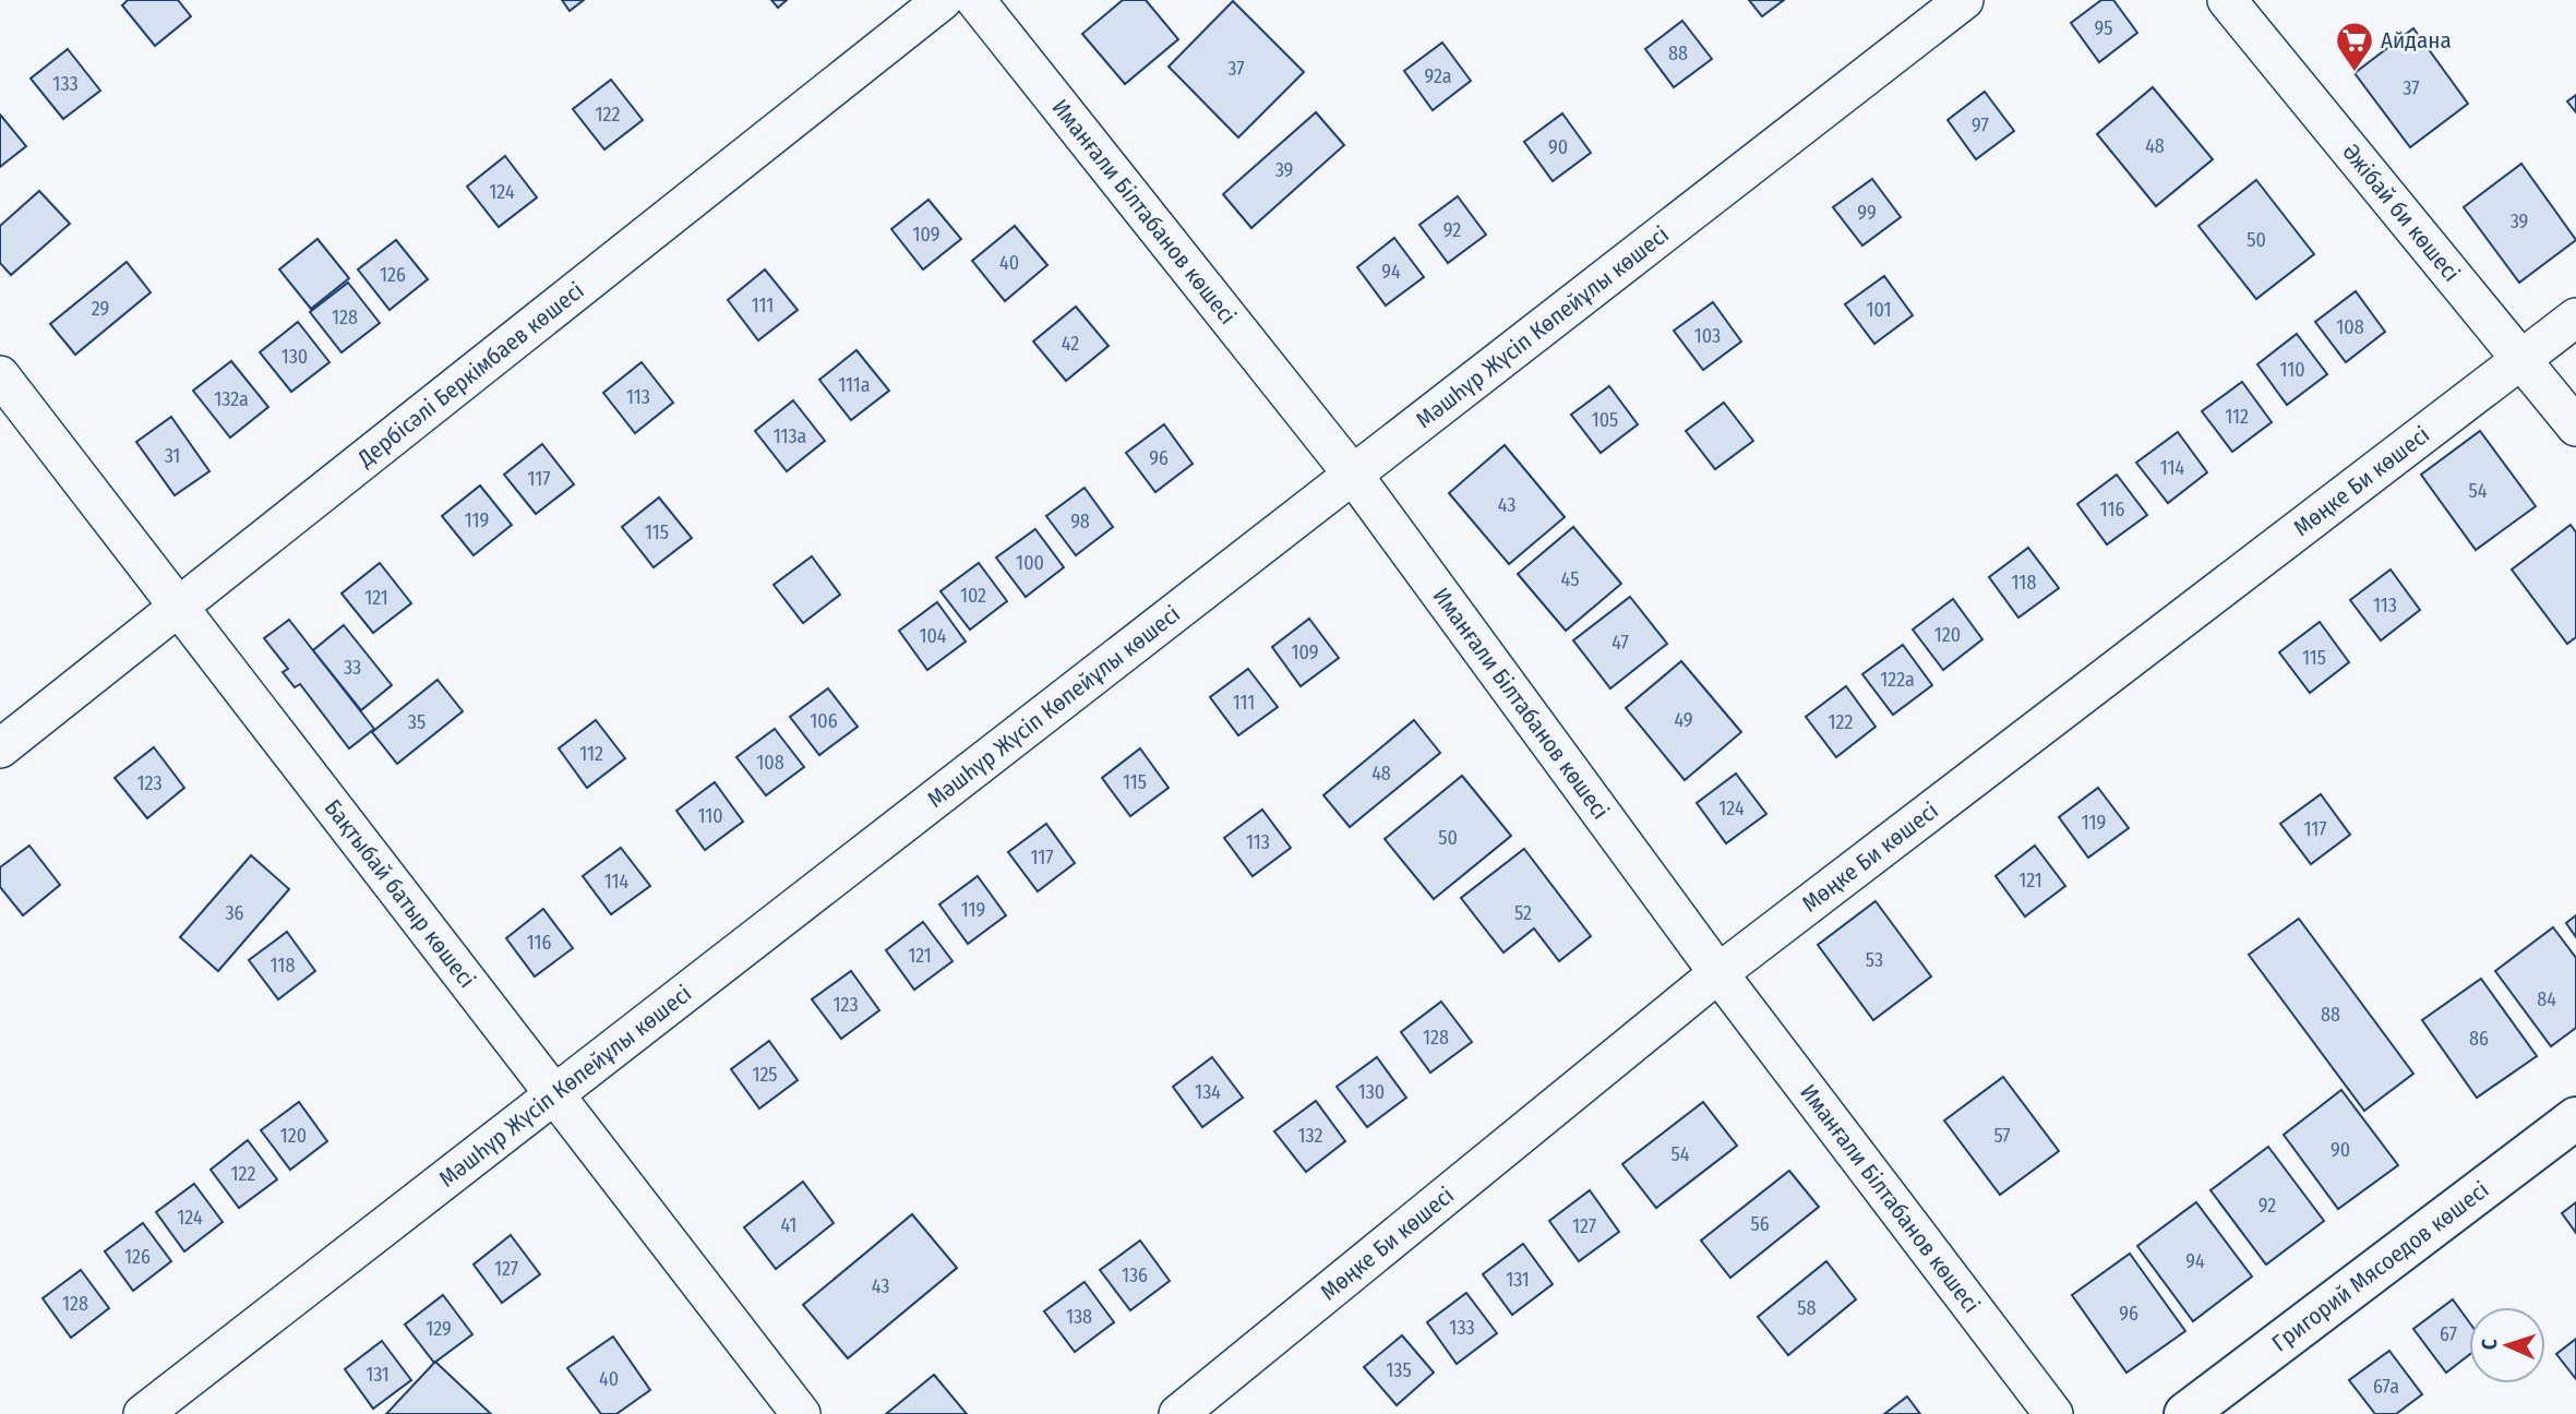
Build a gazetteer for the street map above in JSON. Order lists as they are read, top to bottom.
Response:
{
  "streets": {
    "main road": ["Григорий Мясоедов көшесі"],
    "street": [
      "Иманғали Білтабанов көшесі",
      "Әжібай би көшесі",
      "Мәшһүр Жүсіп Көпейұлы көшесі",
      "Дербісәлі Беркімбаев көшесі",
      "Мөңке Би көшесі",
      "Бақтыбай батыр көшесі"
    ]
  },
  "crossings": [
    ["Иманғали Білтабанов көшесі", "Мәшһүр Жүсіп Көпейұлы көшесі"],
    ["Иманғали Білтабанов көшесі", "Мөңке Би көшесі"],
    ["Әжібай би көшесі", "Мөңке Би көшесі"],
    ["Мәшһүр Жүсіп Көпейұлы көшесі", "Бақтыбай батыр көшесі"],
    ["Дербісәлі Беркімбаев көшесі", "Бақтыбай батыр көшесі"]
  ],
  "places": {
    "supermarket": ["Айдана"]
  },
  "house_numbers": [
    "95",
    "88",
    "37",
    "92а",
    "133",
    "37",
    "122",
    "97",
    "48",
    "90",
    "39",
    "124",
    "99",
    "39",
    "92",
    "109",
    "50",
    "40",
    "94",
    "126",
    "111",
    "29",
    "101",
    "128",
    "108",
    "103",
    "42",
    "130",
    "110",
    "111а",
    "113",
    "132а",
    "112",
    "105",
    "113а",
    "31",
    "96",
    "114",
    "117",
    "54",
    "43",
    "116",
    "119",
    "98",
    "115",
    "100",
    "45",
    "118",
    "102",
    "121",
    "113",
    "120",
    "104",
    "47",
    "109",
    "115",
    "33",
    "122а",
    "111",
    "49",
    "106",
    "35",
    "122",
    "112",
    "108",
    "48",
    "115",
    "123",
    "124",
    "110",
    "119",
    "117",
    "50",
    "113",
    "117",
    "121",
    "114",
    "119",
    "36",
    "52",
    "116",
    "121",
    "53",
    "118",
    "84",
    "123",
    "88",
    "128",
    "86",
    "125",
    "134",
    "130",
    "120",
    "132",
    "57",
    "90",
    "54",
    "122",
    "92",
    "124",
    "56",
    "41",
    "127",
    "126",
    "94",
    "127",
    "136",
    "131",
    "43",
    "128",
    "58",
    "96",
    "138",
    "133",
    "129",
    "67",
    "135",
    "131",
    "40",
    "67а"
  ],
  "north": "left"
}
